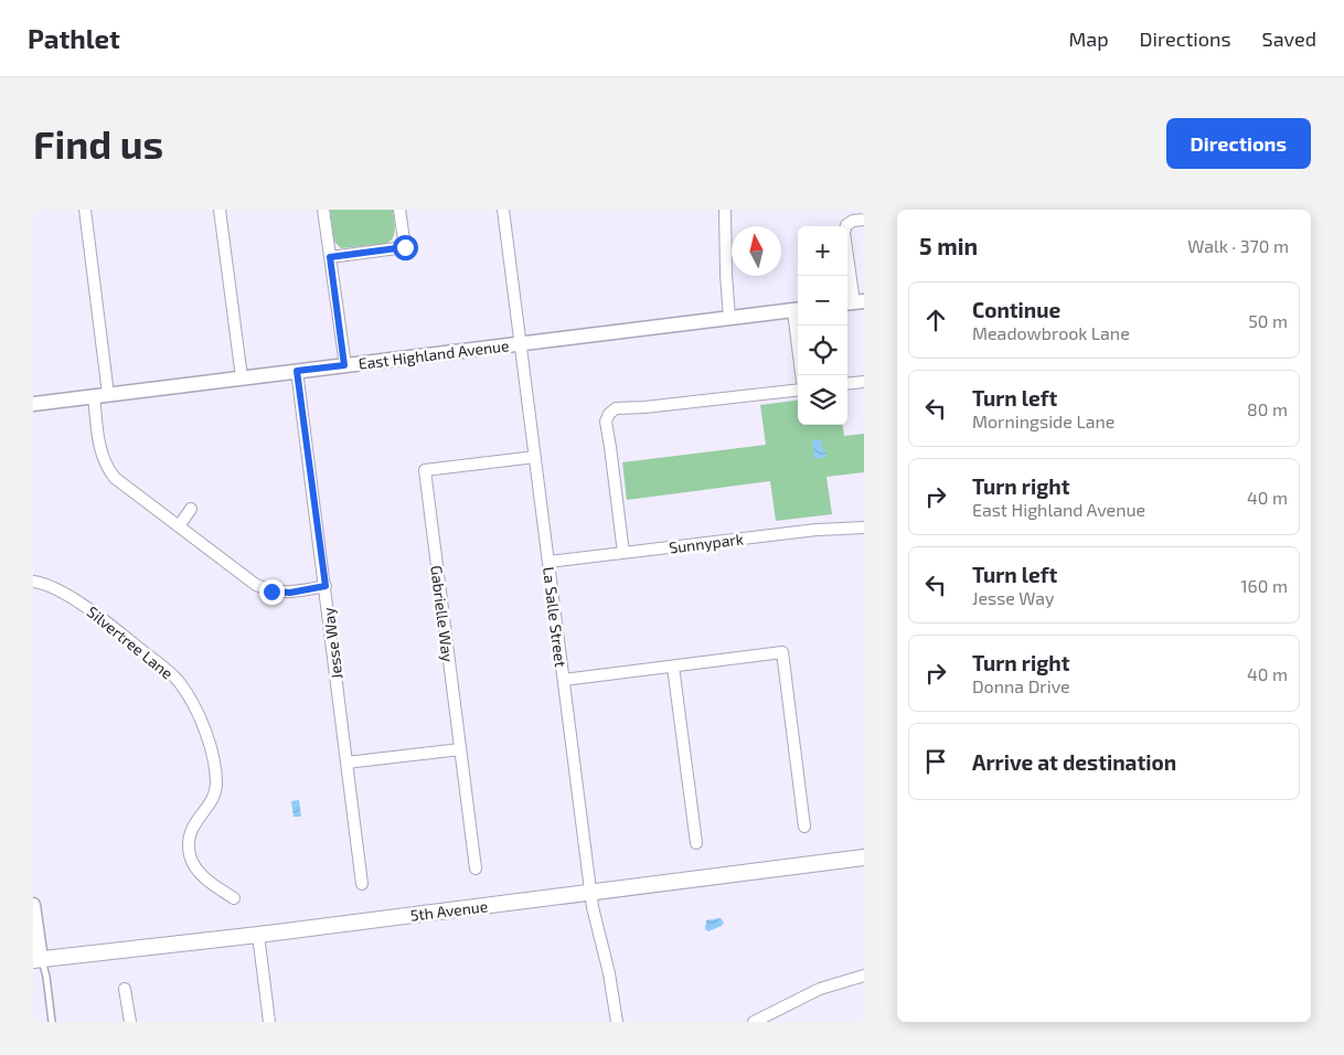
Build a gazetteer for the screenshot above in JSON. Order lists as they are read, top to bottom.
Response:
{
  "streets": {
    "main road": ["5th Avenue"],
    "street": [
      "East Highland Avenue",
      "Sunnypark",
      "Gabrielle Way",
      "La Salle Street",
      "Silvertree Lane",
      "Jesse Way"
    ]
  },
  "crossings": [
    ["East Highland Avenue", "La Salle Street"],
    ["East Highland Avenue", "Jesse Way"],
    ["Sunnypark", "La Salle Street"],
    ["Gabrielle Way", "La Salle Street"],
    ["La Salle Street", "5th Avenue"]
  ],
  "north": "top",
  "page": {
    "header": "Pathlet",
    "nav": ["Map", "Directions", "Saved"],
    "buttons": "Directions",
    "title": "Find us",
    "heading": ["5 min", "Walk · 370 m"],
    "map_buttons": ["+", "−"],
    "list": [
      ["Continue", "Meadowbrook Lane", "50 m"],
      ["Turn left", "Morningside Lane", "80 m"],
      ["Turn right", "East Highland Avenue", "40 m"],
      ["Turn left", "Jesse Way", "160 m"],
      ["Turn right", "Donna Drive", "40 m"],
      "Arrive at destination"
    ]
  }
}
